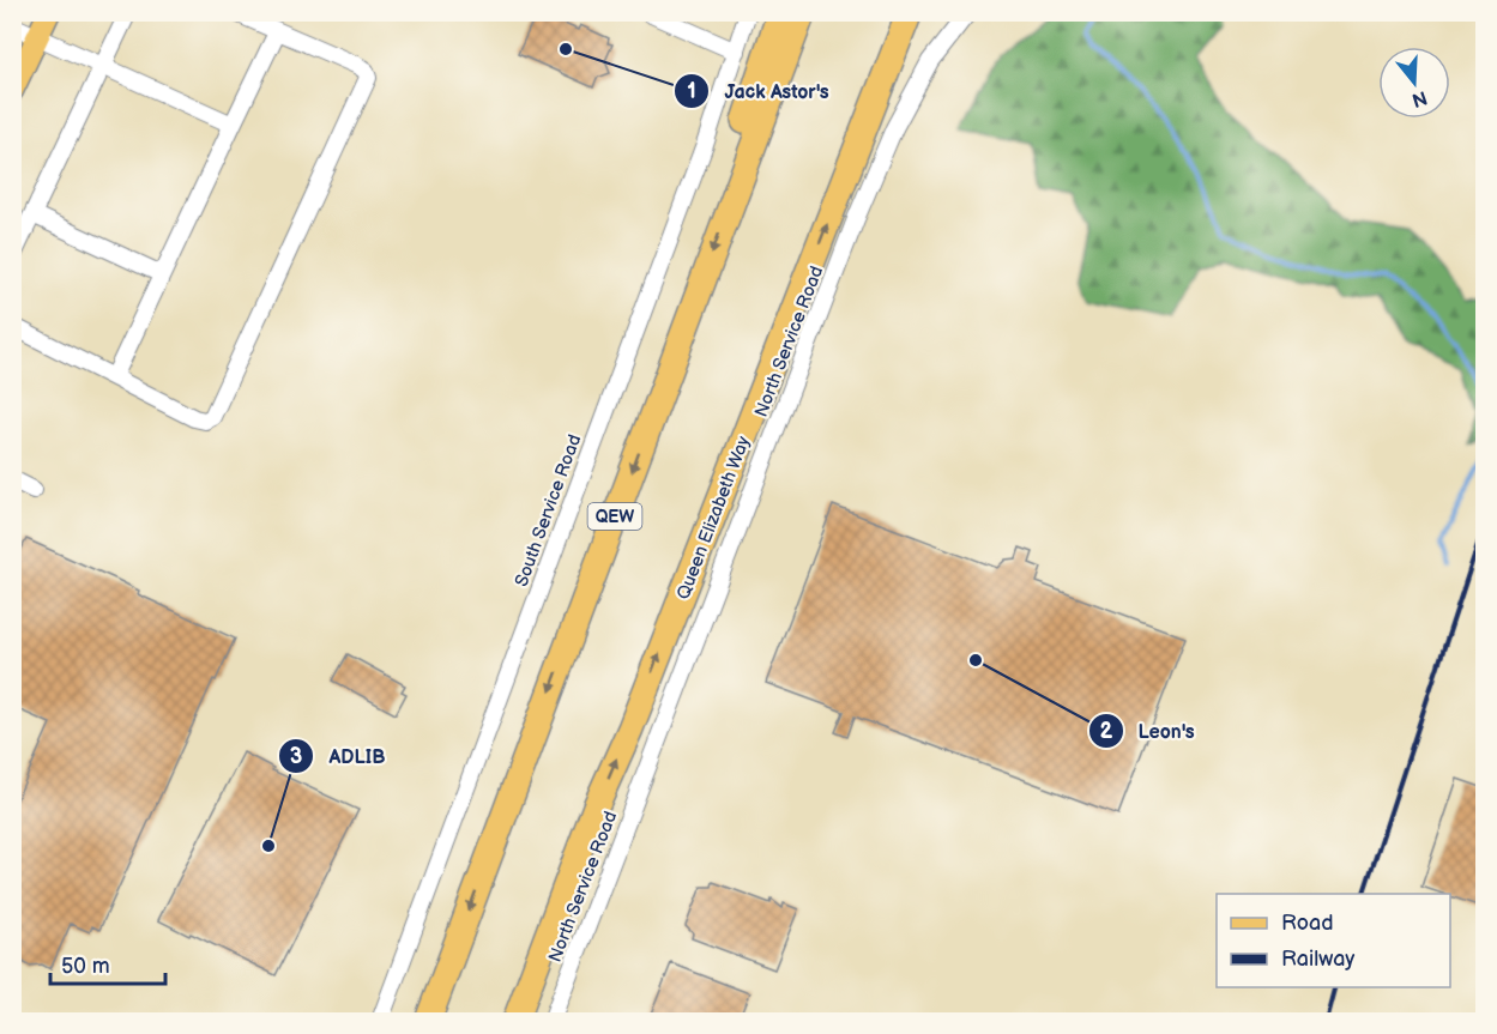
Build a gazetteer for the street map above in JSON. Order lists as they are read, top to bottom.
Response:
{
  "streets": {
    "highway": ["QEW", "Queen Elizabeth Way"],
    "street": ["North Service Road", "South Service Road"]
  },
  "places": ["Jack Astor's", "Leon's", "ADLIB"],
  "legend": ["Road", "Railway"],
  "scale_bar": "50 m",
  "north": "bottom"
}
